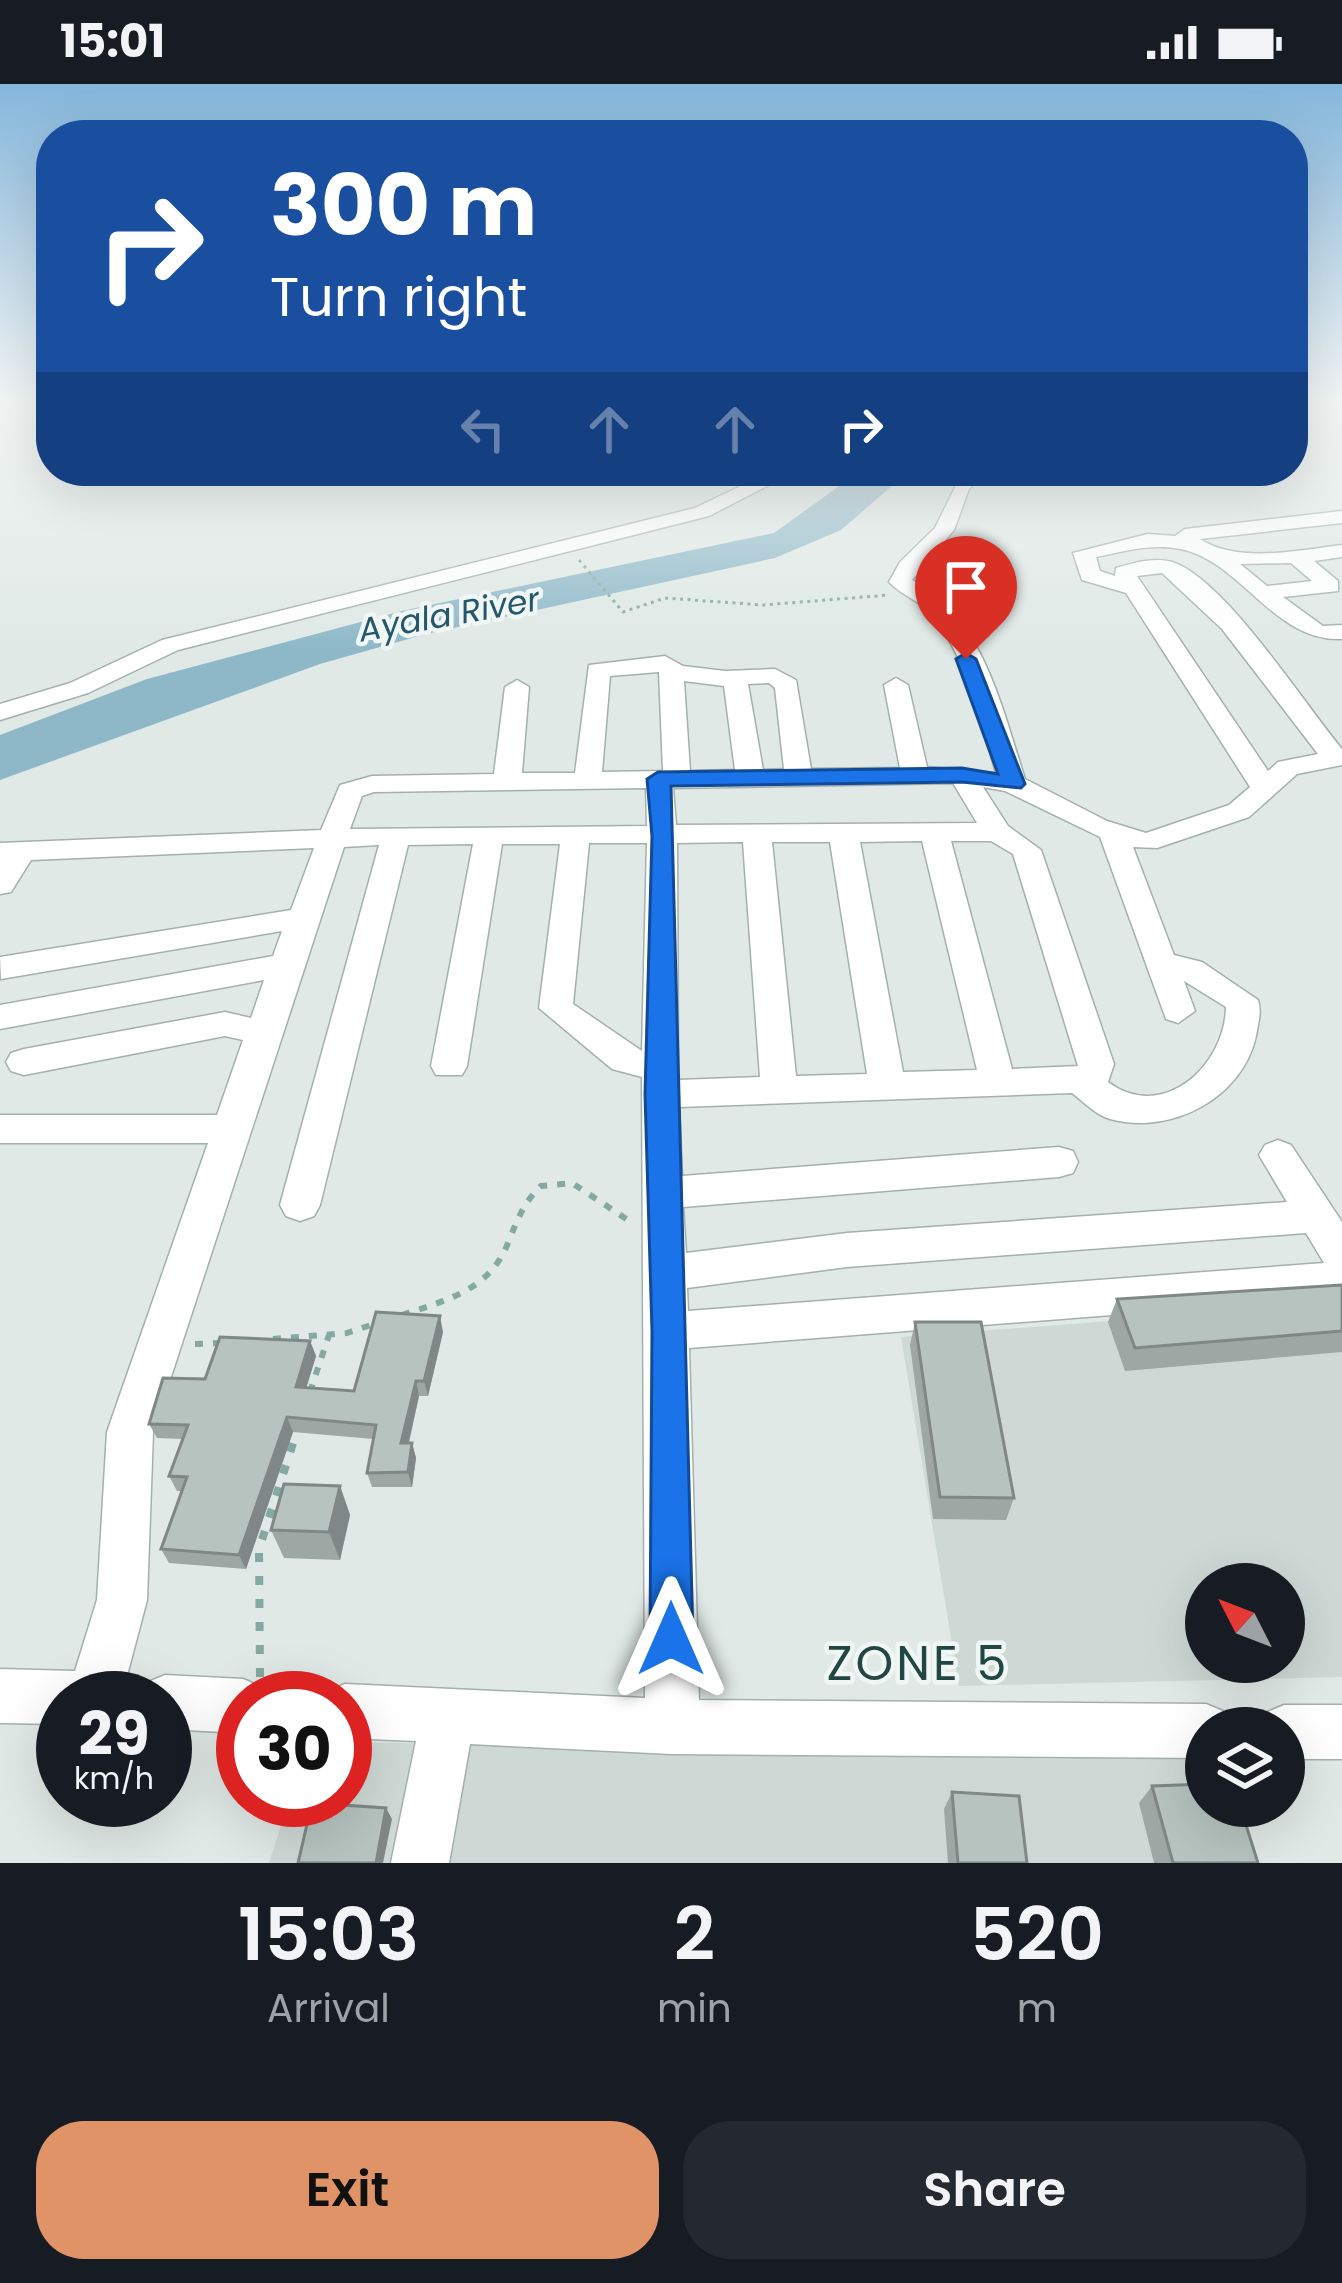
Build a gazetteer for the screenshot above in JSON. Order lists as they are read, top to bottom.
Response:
{
  "districts": ["ZONE 5"],
  "water": ["Ayala River"],
  "north": "top left",
  "page": {
    "status": "15:01",
    "turn": ["300 m", "Turn right"],
    "speed": "29 km/h",
    "limit": "30",
    "eta": [
      "15:03",
      "Arrival",
      "2",
      "min",
      "520",
      "m"
    ],
    "buttons": ["Exit", "Share"]
  }
}
